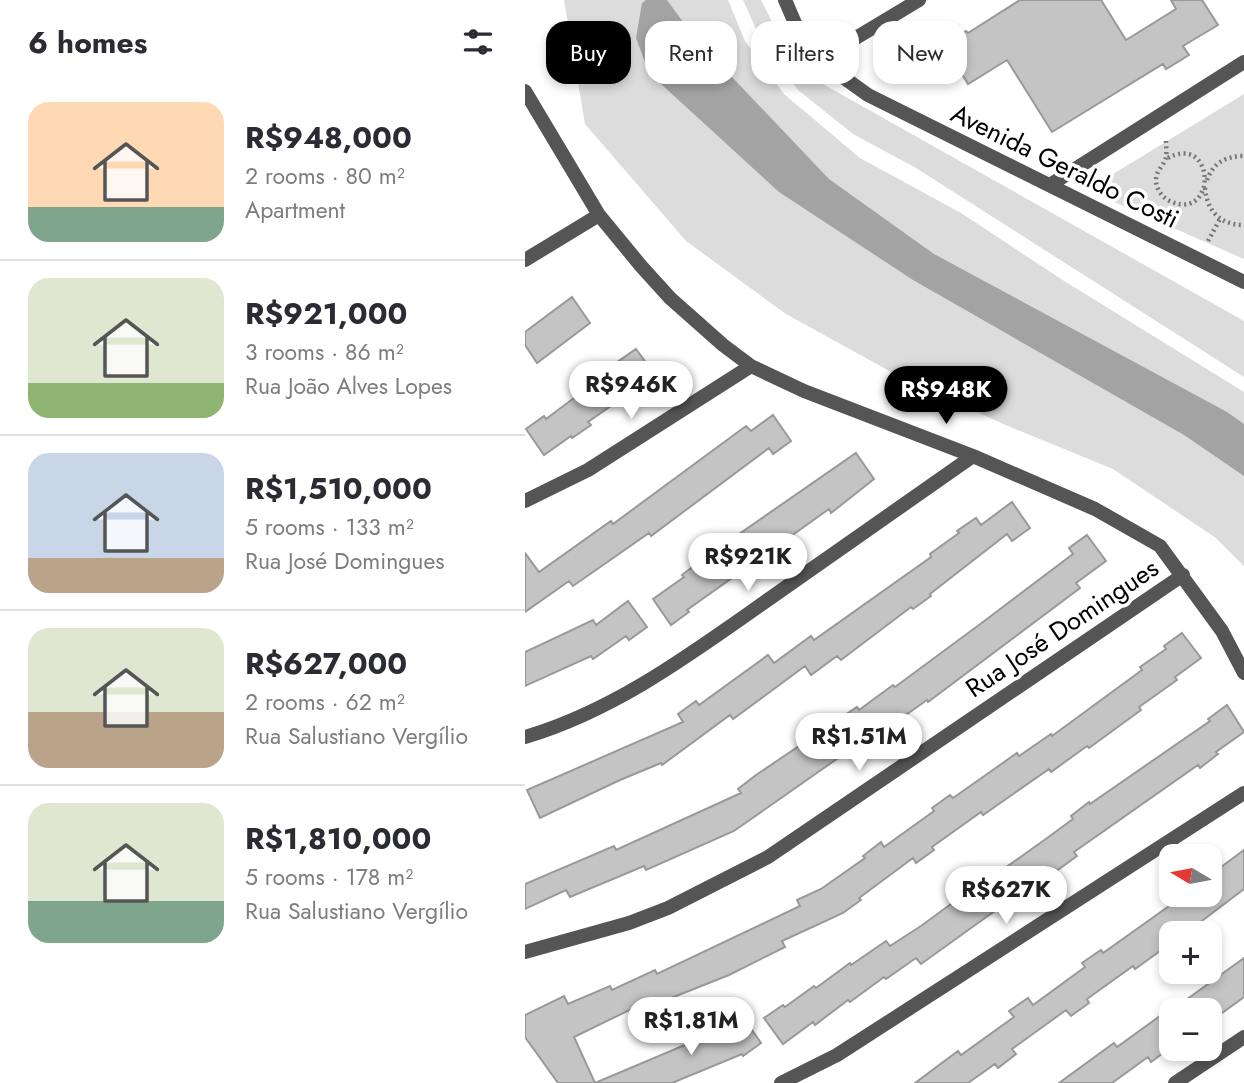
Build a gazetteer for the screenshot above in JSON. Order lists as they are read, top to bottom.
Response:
{
  "streets": {
    "street": ["Avenida Geraldo Costi", "Rua José Domingues"]
  },
  "north": "left",
  "page": {
    "heading": "6 homes",
    "chip": [
      "Buy",
      "Rent",
      "Filters",
      "New"
    ],
    "list": [
      {
        "name": "R$948,000",
        "note": "2 rooms · 80 m² · Apartment"
      },
      {
        "name": "R$921,000",
        "note": "3 rooms · 86 m² · Rua João Alves Lopes"
      },
      {
        "name": "R$1,510,000",
        "note": "5 rooms · 133 m² · Rua José Domingues"
      },
      {
        "name": "R$627,000",
        "note": "2 rooms · 62 m² · Rua Salustiano Vergílio"
      },
      {
        "name": "R$1,810,000",
        "note": "5 rooms · 178 m² · Rua Salustiano Vergílio"
      }
    ],
    "price": [
      "R$946K",
      "R$948K",
      "R$921K",
      "R$1.51M",
      "R$627K",
      "R$1.81M"
    ],
    "map_buttons": ["+", "−"]
  }
}
